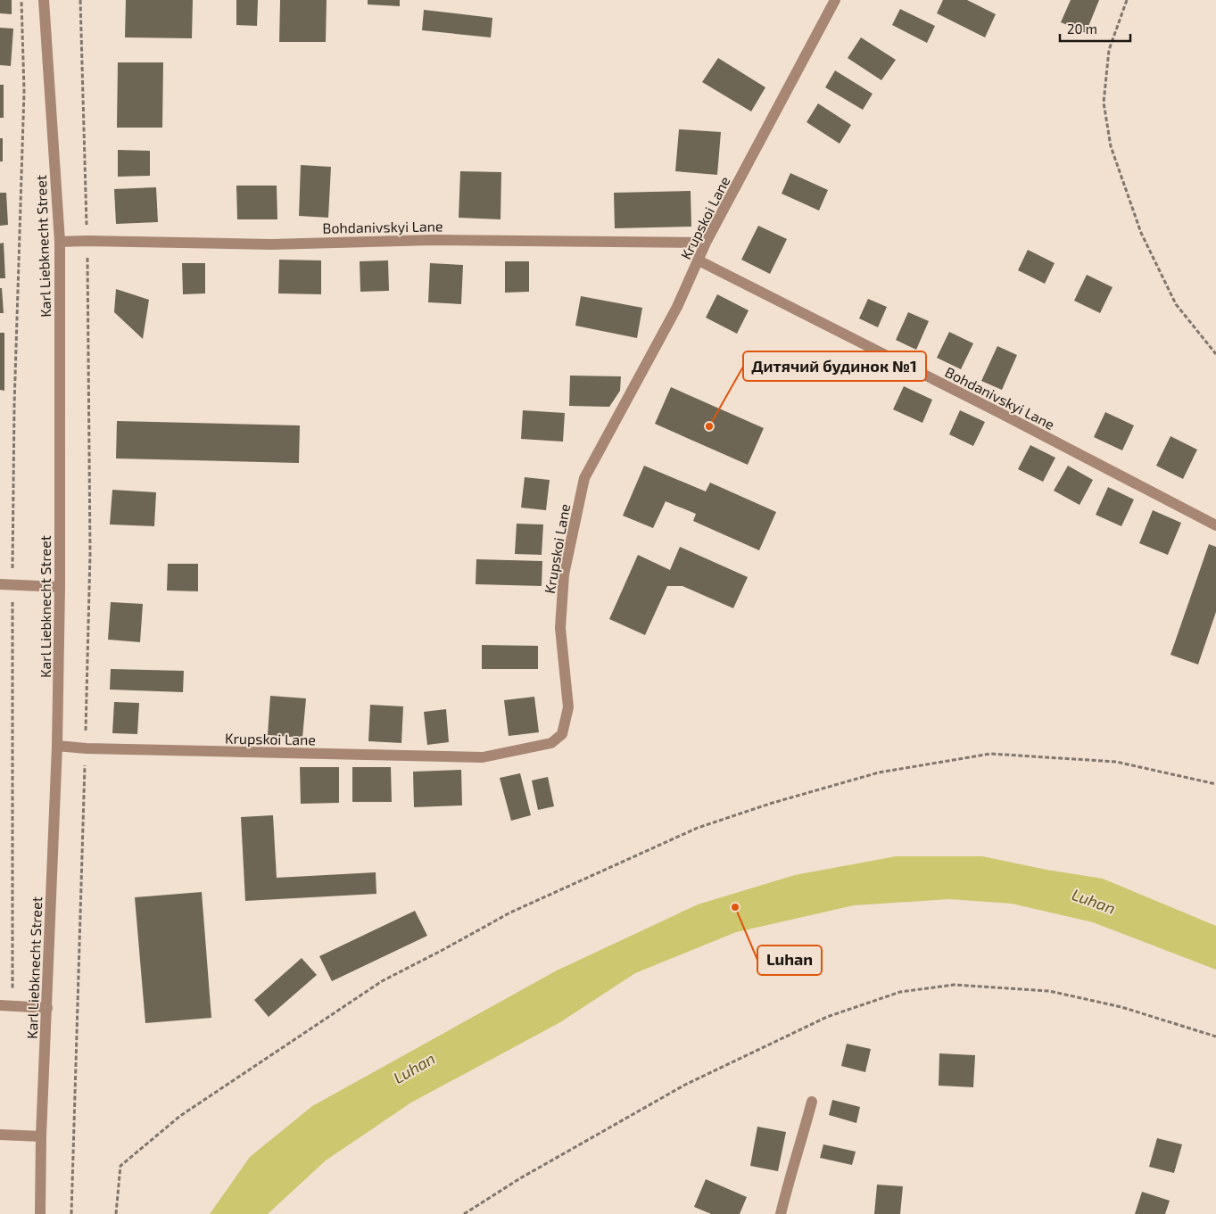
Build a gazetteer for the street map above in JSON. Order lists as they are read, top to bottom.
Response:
{
  "streets": {
    "street": ["Krupskoi Lane", "Bohdanivskyi Lane", "Karl Liebknecht Street"]
  },
  "crossings": [
    ["Krupskoi Lane", "Bohdanivskyi Lane"],
    ["Krupskoi Lane", "Karl Liebknecht Street"],
    ["Bohdanivskyi Lane", "Karl Liebknecht Street"]
  ],
  "water": ["Luhan"],
  "places": ["Дитячий будинок №1", "Luhan"],
  "scale_bar": "20 m"
}
